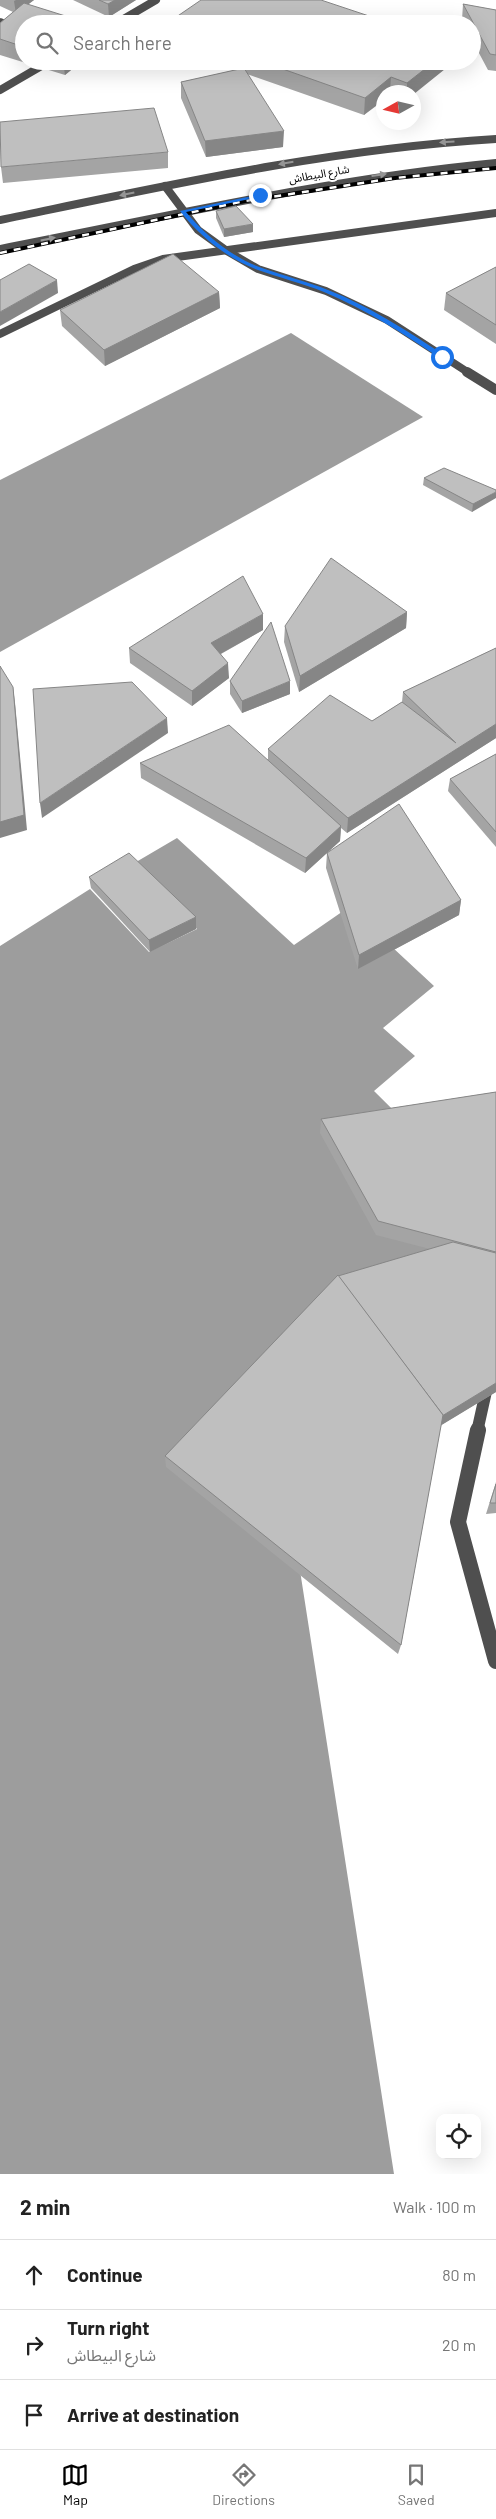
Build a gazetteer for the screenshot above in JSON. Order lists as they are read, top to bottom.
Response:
{
  "streets": {
    "street": ["شارع البيطاش"]
  },
  "north": "left",
  "page": {
    "search": "Search here",
    "heading": ["2 min", "Walk · 100 m"],
    "list": [
      ["Continue", "80 m"],
      ["Turn right", "شارع البيطاش", "20 m"],
      "Arrive at destination"
    ],
    "nav": ["Map", "Directions", "Saved"]
  }
}
